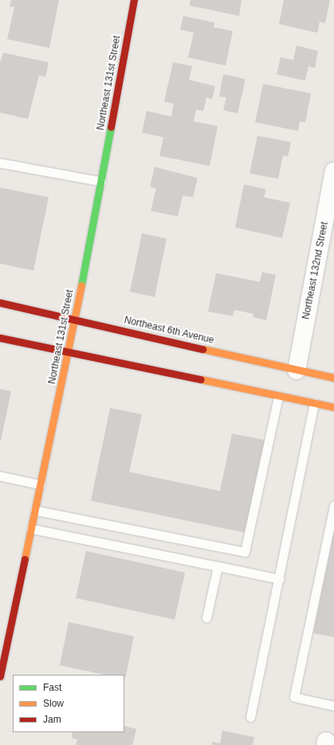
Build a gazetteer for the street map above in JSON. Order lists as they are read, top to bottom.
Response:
{
  "streets": {
    "street": ["Northeast 131st Street", "Northeast 132nd Street", "Northeast 6th Avenue"]
  },
  "crossings": [
    ["Northeast 131st Street", "Northeast 6th Avenue"],
    ["Northeast 132nd Street", "Northeast 6th Avenue"]
  ],
  "legend": ["Fast", "Slow", "Jam"]
}
